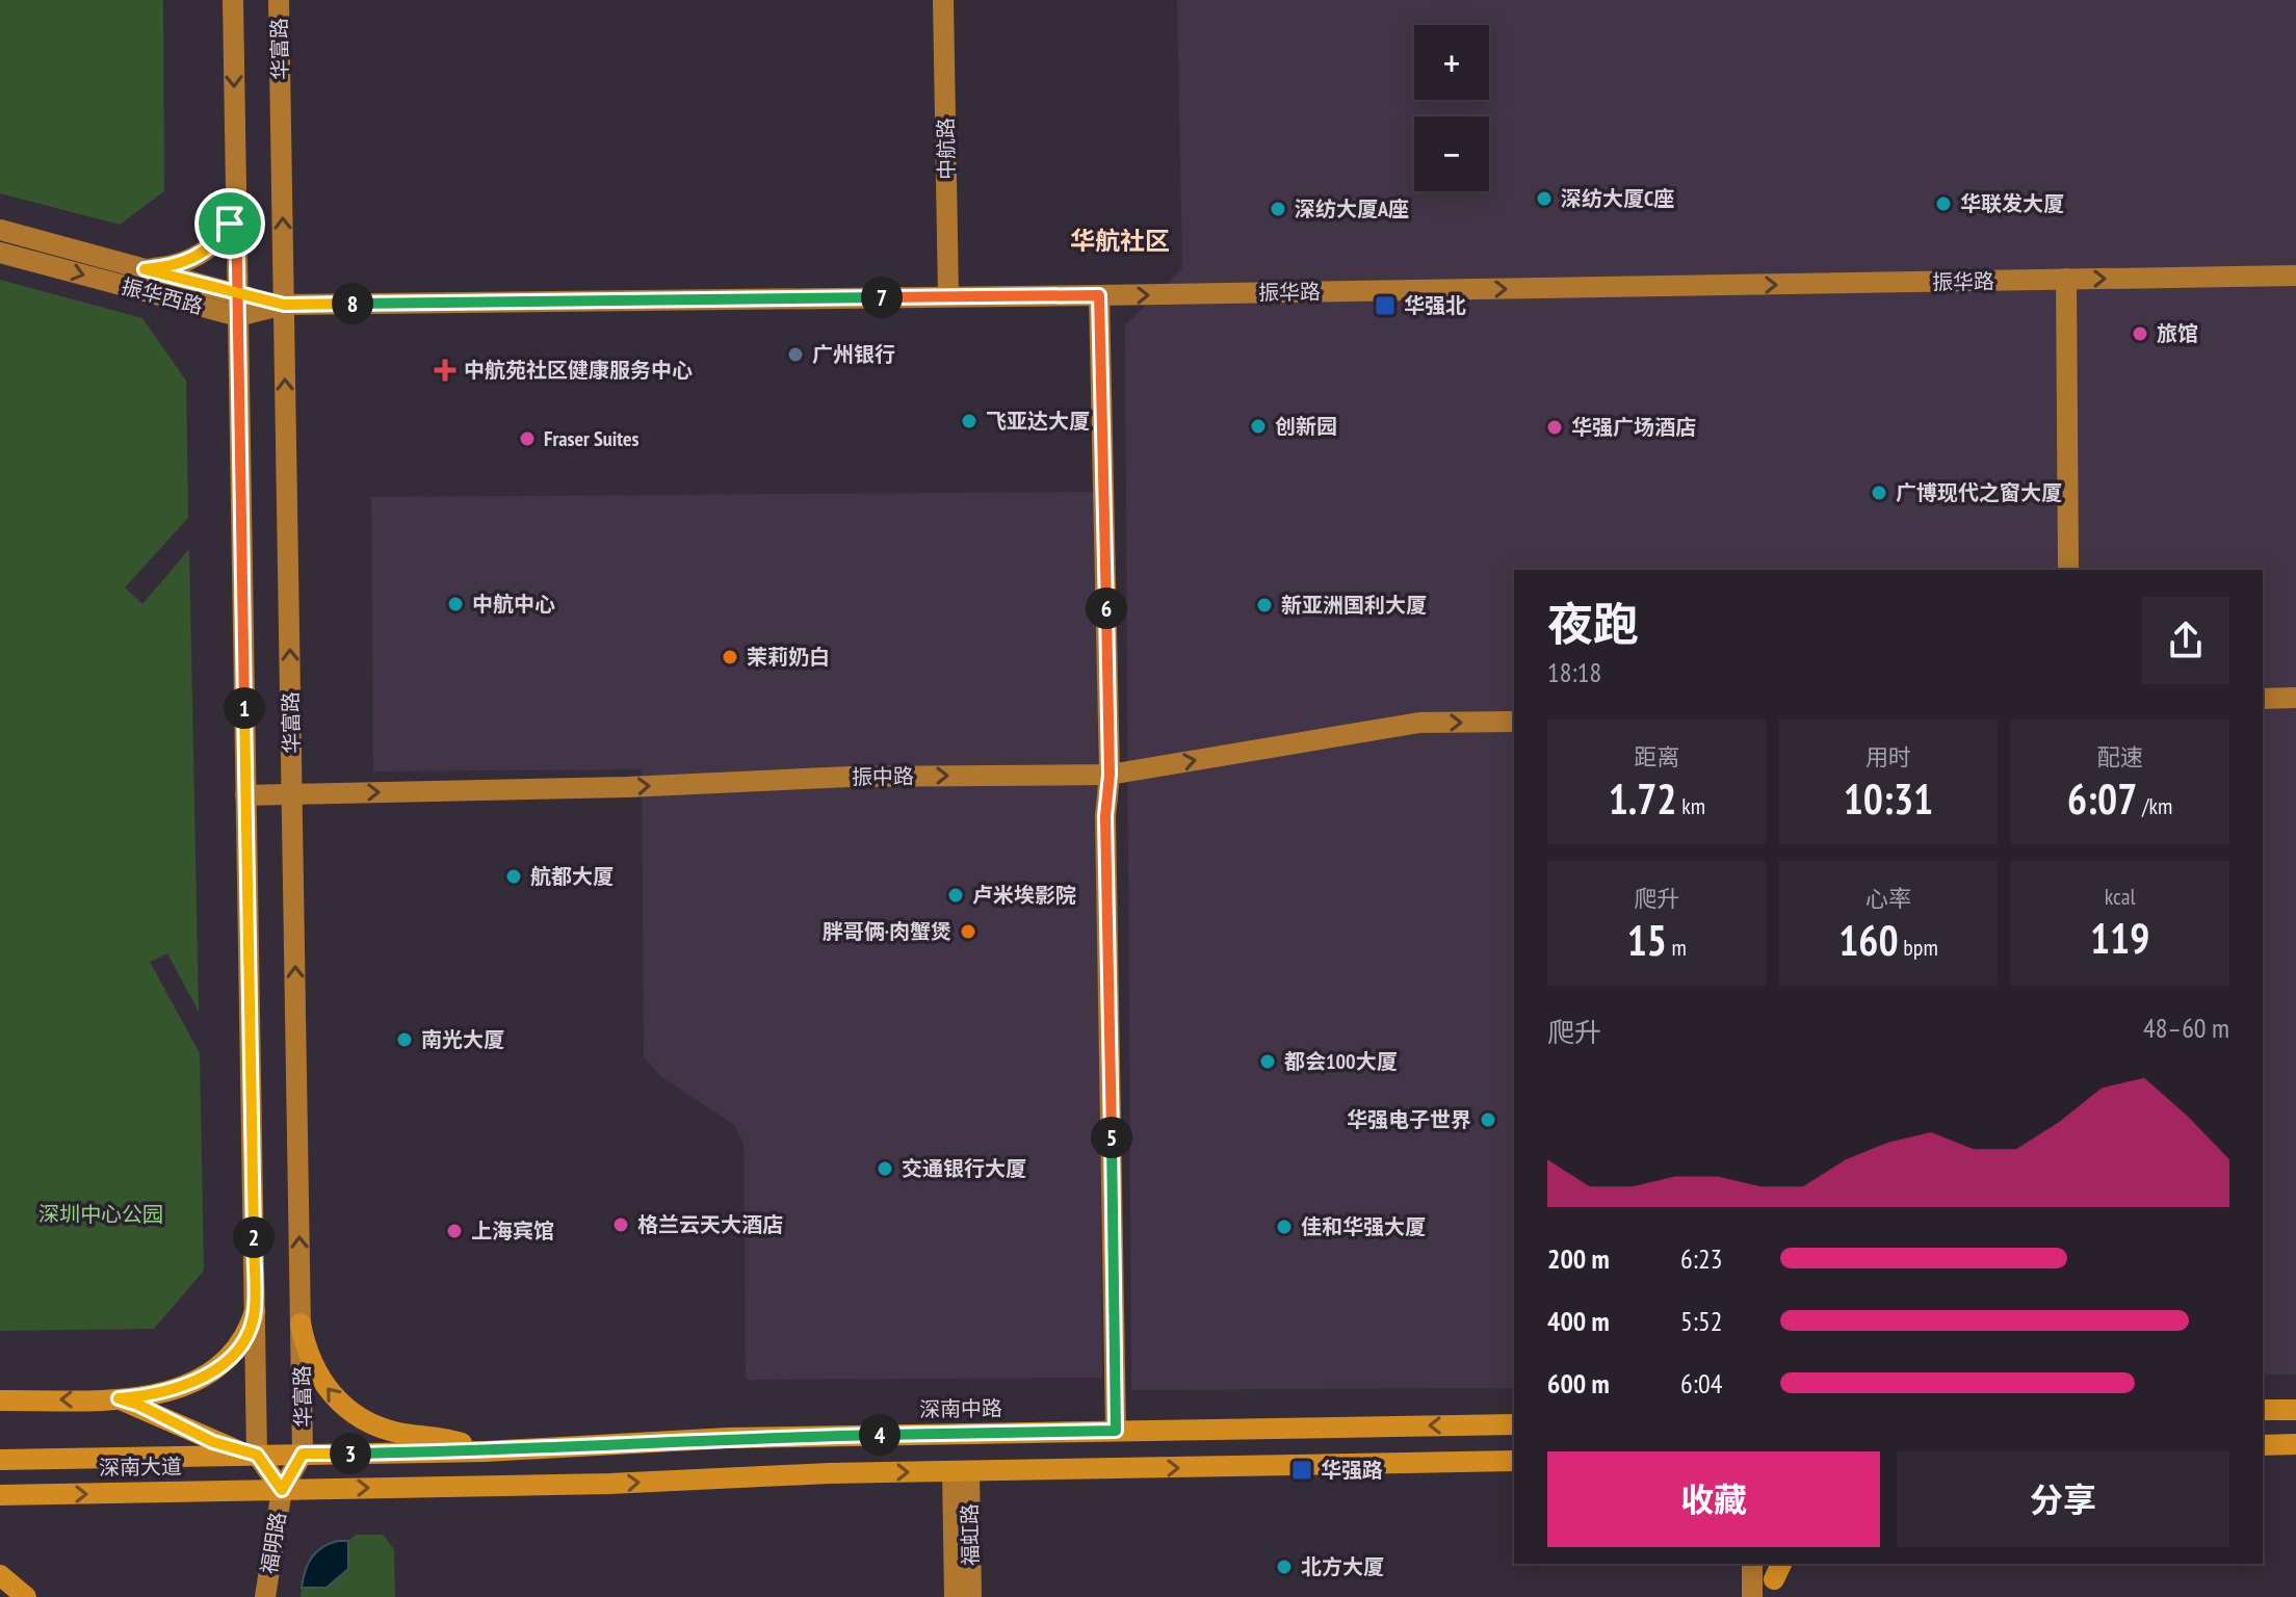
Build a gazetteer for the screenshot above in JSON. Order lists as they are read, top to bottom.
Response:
{
  "streets": {
    "main road": [
      "华富路",
      "中航路",
      "振华路",
      "振华西路",
      "振中路",
      "深南中路",
      "深南大道",
      "福虹路",
      "福明路"
    ]
  },
  "crossings": [
    ["华富路", "振华路"],
    ["华富路", "振华西路"],
    ["华富路", "振中路"],
    ["华富路", "深南中路"],
    ["华富路", "深南大道"],
    ["华富路", "福明路"],
    ["中航路", "振华路"],
    ["振华路", "振华西路"],
    ["深南中路", "深南大道"],
    ["深南大道", "福明路"]
  ],
  "one_way": ["振华路", "振中路"],
  "districts": ["华航社区"],
  "parks": ["深圳中心公园"],
  "places": {
    "other": [
      "深纺大厦C座",
      "华联发大厦",
      "深纺大厦A座",
      "旅馆",
      "广州银行",
      "飞亚达大厦",
      "创新园",
      "华强广场酒店",
      "Fraser Suites",
      "广博现代之窗大厦",
      "中航中心",
      "新亚洲国利大厦",
      "茉莉奶白",
      "航都大厦",
      "卢米埃影院",
      "胖哥俩·肉蟹煲",
      "南光大厦",
      "都会100大厦",
      "华强电子世界",
      "交通银行大厦",
      "格兰云天大酒店",
      "佳和华强大厦",
      "上海宾馆",
      "北方大厦"
    ],
    "transit": ["华强北", "华强路"],
    "health": ["中航苑社区健康服务中心"]
  },
  "page": {
    "map_buttons": ["+", "−"],
    "pins": [
      "7",
      "8",
      "6",
      "1",
      "5",
      "2",
      "4",
      "3"
    ],
    "heading": ["夜跑", "18:18"],
    "stats": [
      ["距离", "1.72 km"],
      ["用时", "10:31"],
      ["配速", "6:07 /km"],
      ["爬升", "15 m"],
      ["心率", "160 bpm"],
      ["kcal", "119"]
    ],
    "chart": ["爬升", "48–60 m"],
    "list": [
      {
        "name": "200 m",
        "note": "6:23"
      },
      {
        "name": "400 m",
        "note": "5:52"
      },
      {
        "name": "600 m",
        "note": "6:04"
      }
    ],
    "buttons": ["收藏", "分享"]
  }
}
